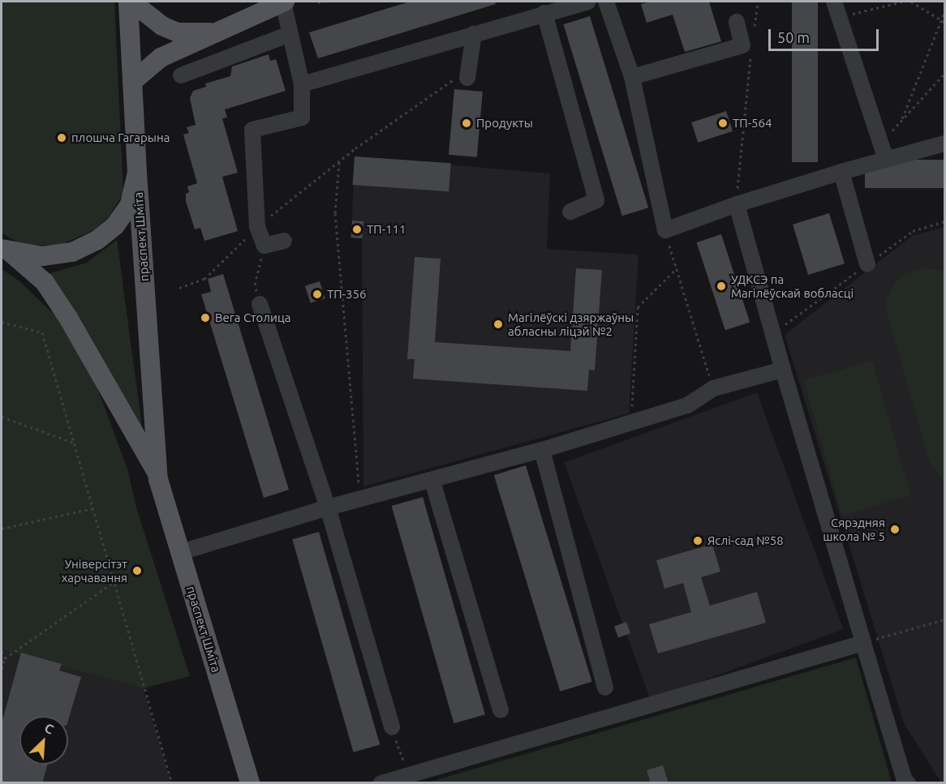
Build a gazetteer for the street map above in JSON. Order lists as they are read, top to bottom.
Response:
{
  "streets": {
    "main road": ["праспект Шміта"]
  },
  "places": [
    "Продукты",
    "ТП-564",
    "плошча Гагарына",
    "ТП-111",
    "УДКСЭ па Магілёўскай вобласці",
    "ТП-356",
    "Вега Столица",
    "Магілёўскі дзяржаўны абласны ліцэй №2",
    "Сярэдняя школа № 5",
    "Яслі-сад №58",
    "Універсітэт харчавання"
  ],
  "scale_bar": "50 m",
  "north": "top right"
}
